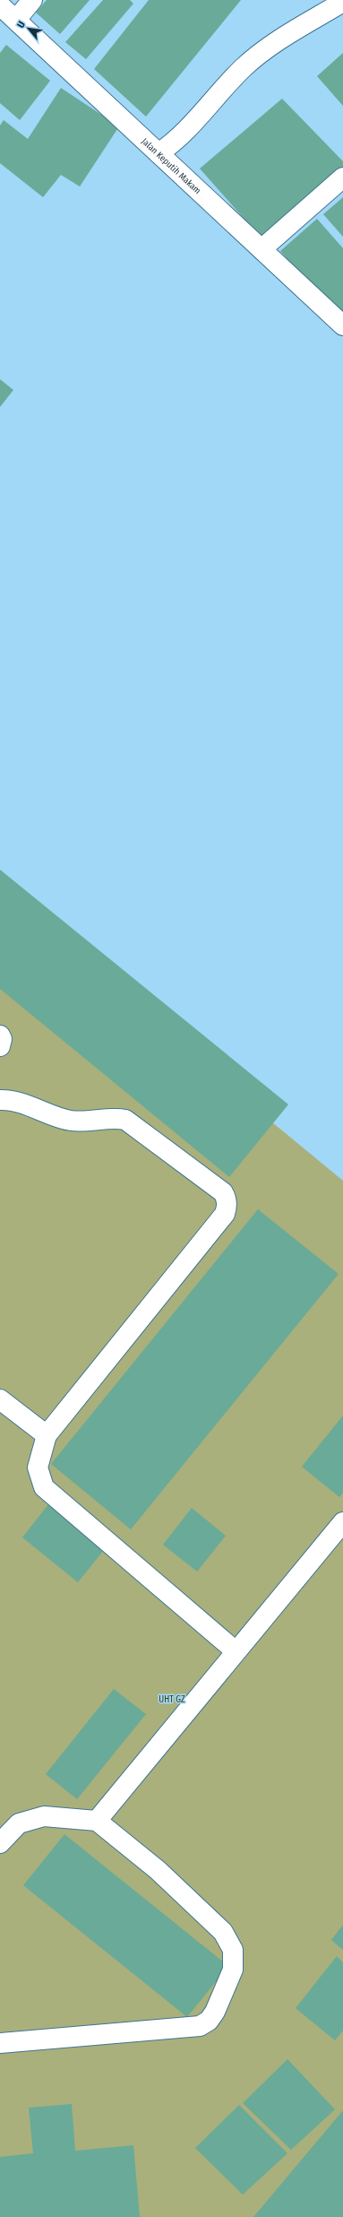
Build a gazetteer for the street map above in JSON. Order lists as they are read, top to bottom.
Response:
{
  "streets": {
    "street": ["Jalan Keputih Makam"]
  },
  "parks": ["UHT GZ"],
  "north": "top left"
}
